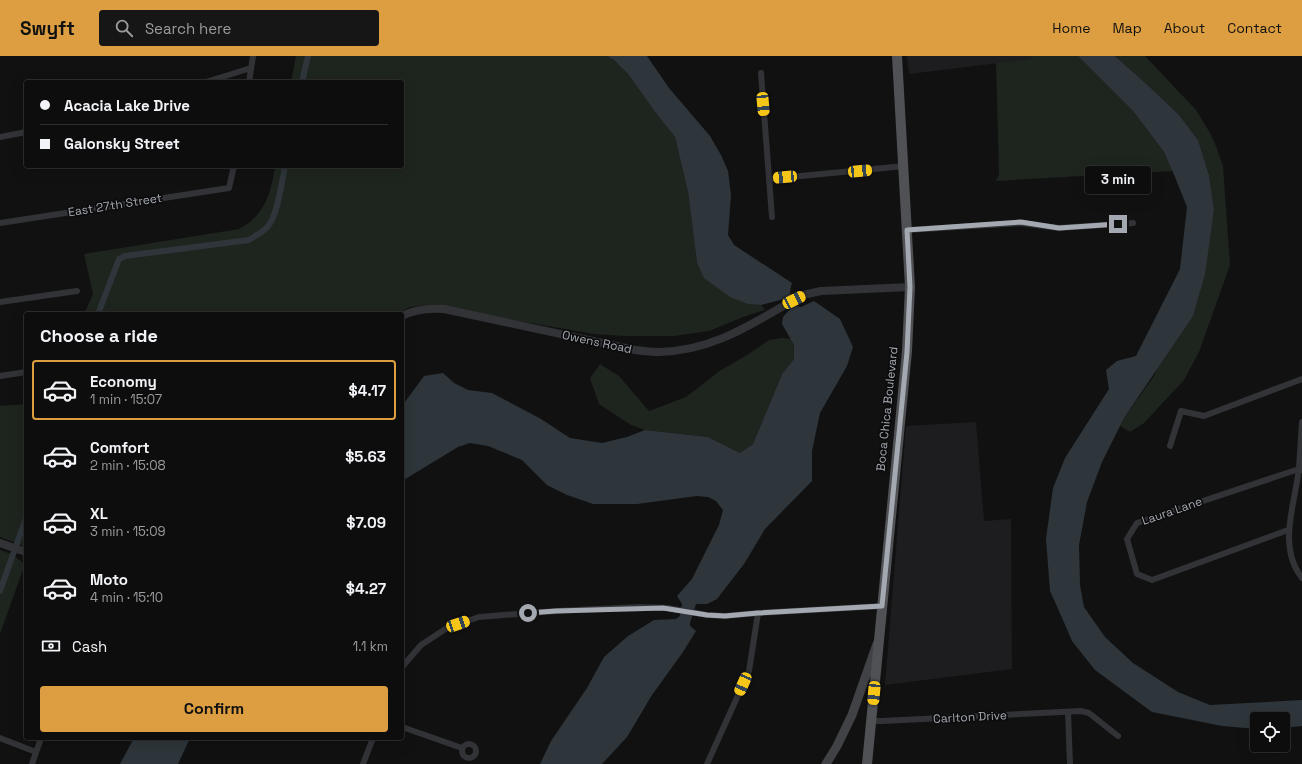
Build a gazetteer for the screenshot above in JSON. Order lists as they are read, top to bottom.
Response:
{
  "streets": {
    "main road": ["Boca Chica Boulevard"],
    "street": [
      "East 27th Street",
      "Owens Road",
      "Laura Lane",
      "Carlton Drive"
    ]
  },
  "crossings": [
    ["Boca Chica Boulevard", "Carlton Drive"]
  ],
  "page": {
    "header": "Swyft",
    "search": "Search here",
    "nav": [
      "Home",
      "Map",
      "About",
      "Contact"
    ],
    "banner": ["Acacia Lake Drive", "Galonsky Street"],
    "bubble": "3 min",
    "heading": "Choose a ride",
    "list": [
      {
        "name": "Economy",
        "note": "1 min · 15:07",
        "value": "$4.17"
      },
      {
        "name": "Comfort",
        "note": "2 min · 15:08",
        "value": "$5.63"
      },
      {
        "name": "XL",
        "note": "3 min · 15:09",
        "value": "$7.09"
      },
      {
        "name": "Moto",
        "note": "4 min · 15:10",
        "value": "$4.27"
      }
    ],
    "pay": ["Cash", "1.1 km"],
    "buttons": "Confirm"
  }
}
